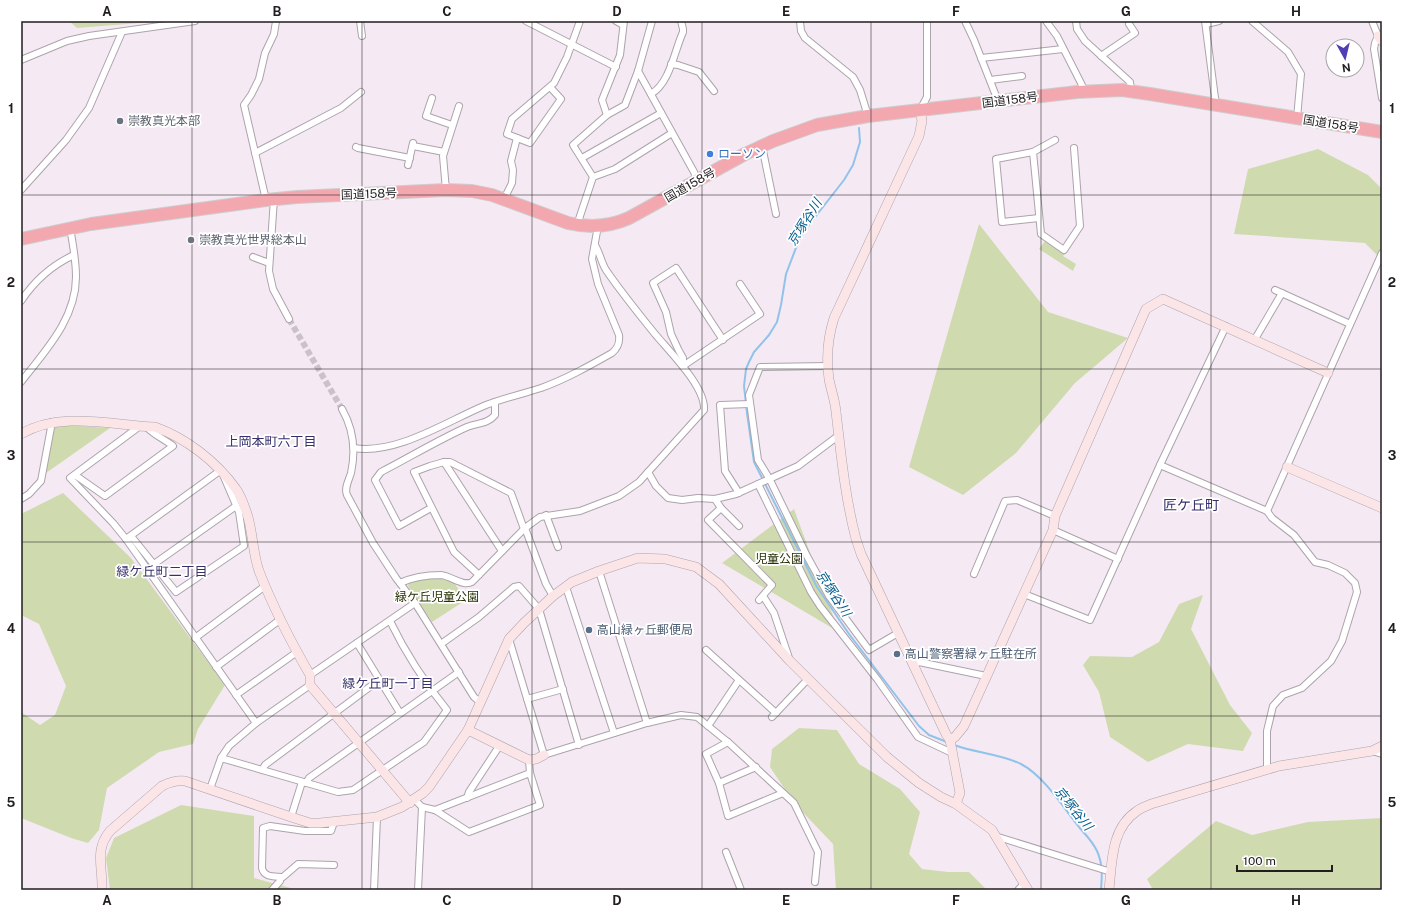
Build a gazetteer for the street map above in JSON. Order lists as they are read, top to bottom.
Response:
{
  "streets": {
    "highway": ["国道158号"]
  },
  "districts": [
    "上岡本町六丁目",
    "匠ケ丘町",
    "緑ケ丘町二丁目",
    "緑ケ丘町一丁目"
  ],
  "water": ["京塚谷川"],
  "parks": ["児童公園", "緑ケ丘児童公園"],
  "places": [
    "崇教真光本部",
    "ローソン",
    "崇教真光世界総本山",
    "高山緑ヶ丘郵便局",
    "高山警察署緑ヶ丘駐在所"
  ],
  "scale_bar": "100 m",
  "north": "bottom",
  "grid": {
    "columns": [
      "A",
      "B",
      "C",
      "D",
      "E",
      "F",
      "G",
      "H"
    ],
    "rows": [
      "1",
      "2",
      "3",
      "4",
      "5"
    ]
  }
}
